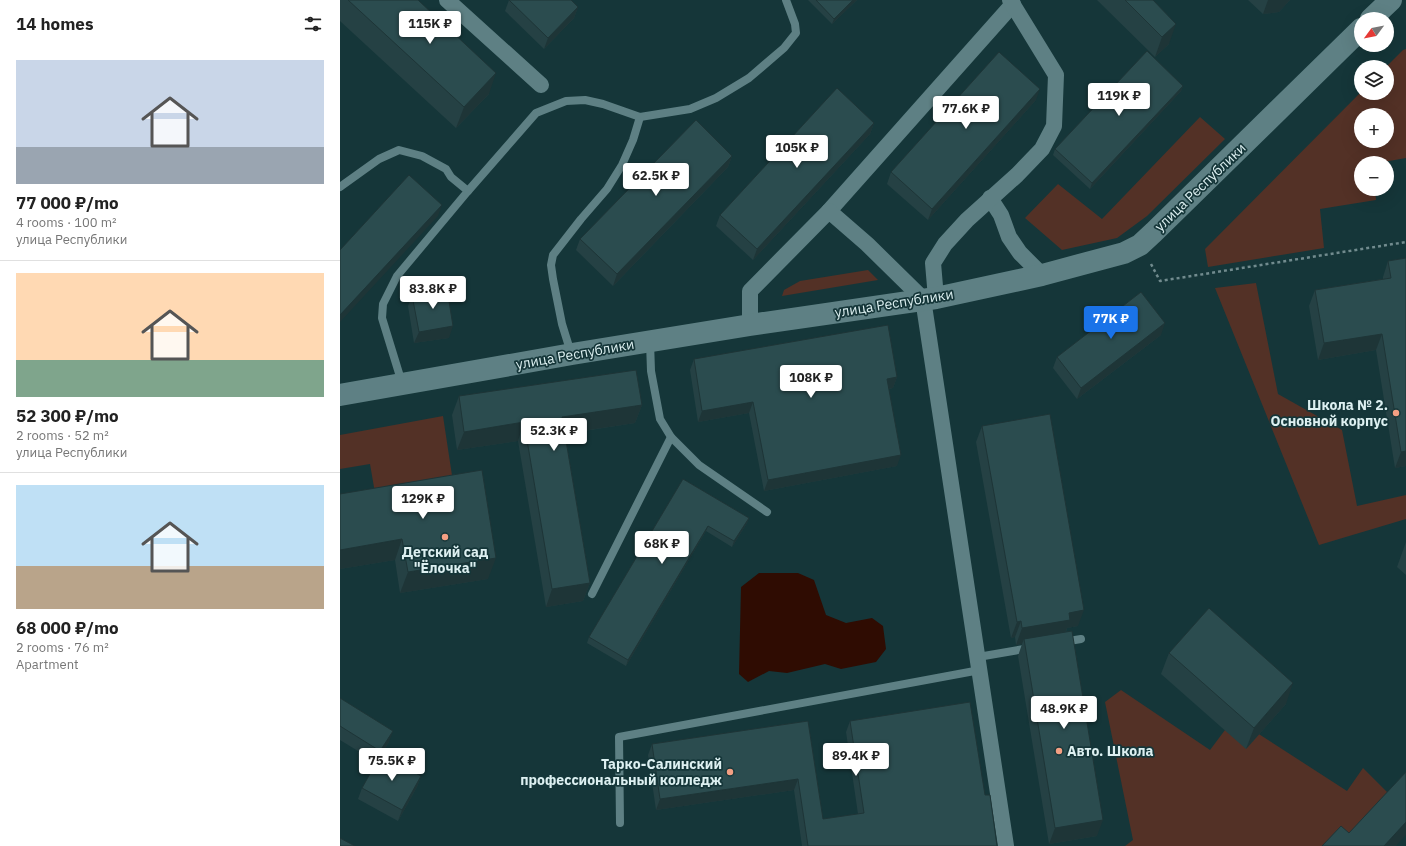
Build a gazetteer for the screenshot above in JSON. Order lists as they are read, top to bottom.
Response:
{
  "streets": {
    "street": ["улица Республики"]
  },
  "places": [
    "Школа № 2. Основной корпус",
    "Детский сад \"Ёлочка\"",
    "Авто. Школа",
    "Тарко-Салинский профессиональный колледж"
  ],
  "north": "bottom left",
  "page": {
    "heading": "14 homes",
    "price": [
      "115K ₽",
      "119K ₽",
      "77.6K ₽",
      "105K ₽",
      "62.5K ₽",
      "83.8K ₽",
      "77K ₽",
      "108K ₽",
      "52.3K ₽",
      "129K ₽",
      "68K ₽",
      "48.9K ₽",
      "89.4K ₽",
      "75.5K ₽"
    ],
    "map_buttons": ["+", "−"],
    "list": [
      {
        "name": "77 000 ₽/mo",
        "note": "4 rooms · 100 m² · улица Республики"
      },
      {
        "name": "52 300 ₽/mo",
        "note": "2 rooms · 52 m² · улица Республики"
      },
      {
        "name": "68 000 ₽/mo",
        "note": "2 rooms · 76 m² · Apartment"
      }
    ]
  }
}
